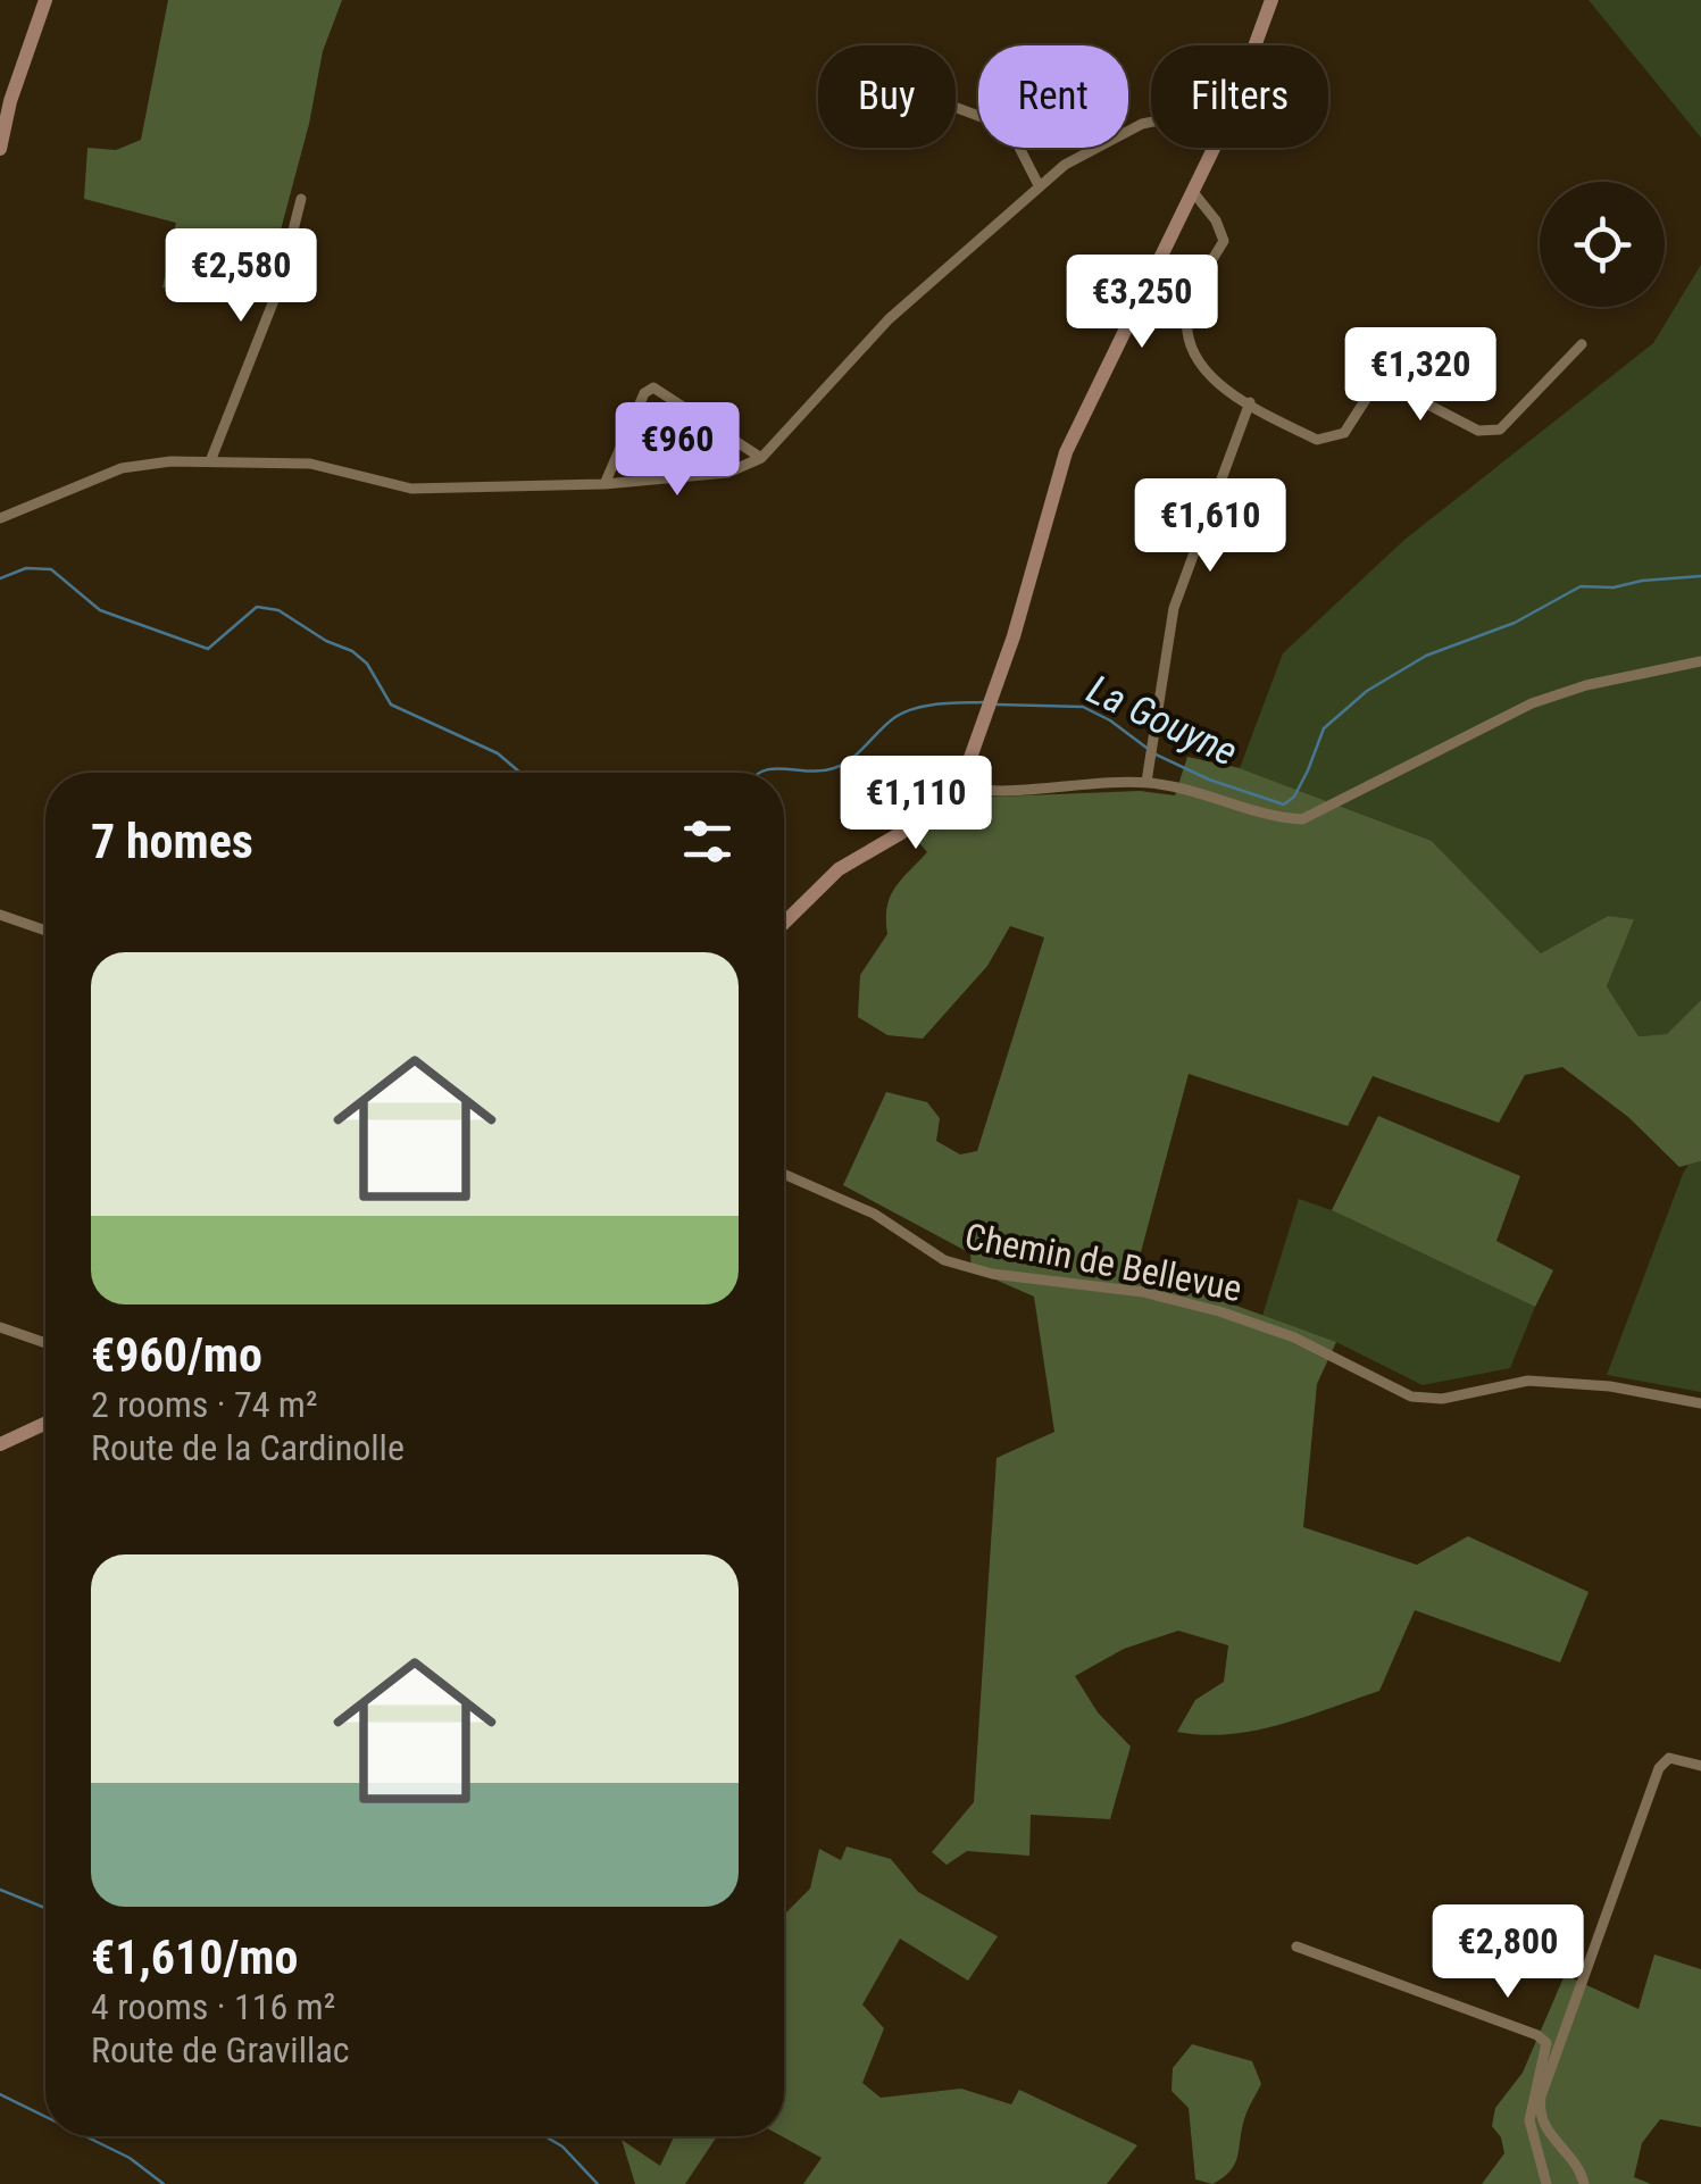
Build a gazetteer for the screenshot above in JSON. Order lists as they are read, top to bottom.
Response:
{
  "streets": {
    "street": ["Chemin de Bellevue"]
  },
  "water": ["La Gouyne"],
  "page": {
    "chip": ["Buy", "Rent", "Filters"],
    "price": [
      "€2,580",
      "€3,250",
      "€1,320",
      "€960",
      "€1,610",
      "€1,110",
      "€2,800"
    ],
    "heading": "7 homes",
    "list": [
      {
        "name": "€960/mo",
        "note": "2 rooms · 74 m² · Route de la Cardinolle"
      },
      {
        "name": "€1,610/mo",
        "note": "4 rooms · 116 m² · Route de Gravillac"
      }
    ]
  }
}
